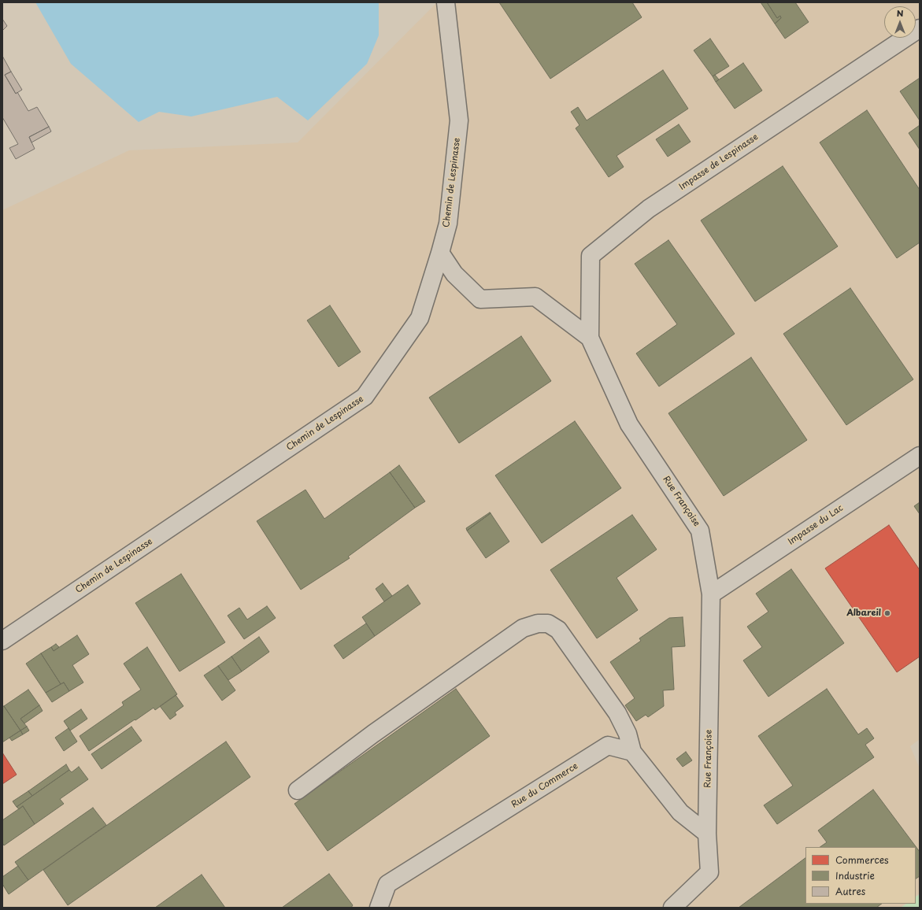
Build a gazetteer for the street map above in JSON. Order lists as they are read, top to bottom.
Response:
{
  "streets": {
    "street": [
      "Impasse de Lespinasse",
      "Chemin de Lespinasse",
      "Rue Françoise",
      "Impasse du Lac",
      "Rue du Commerce"
    ]
  },
  "crossings": [
    ["Impasse de Lespinasse", "Rue Françoise"],
    ["Chemin de Lespinasse", "Rue Françoise"],
    ["Rue Françoise", "Impasse du Lac"]
  ],
  "places": ["Albareil"],
  "legend": ["Commerces", "Industrie", "Autres"],
  "north": "top"
}
